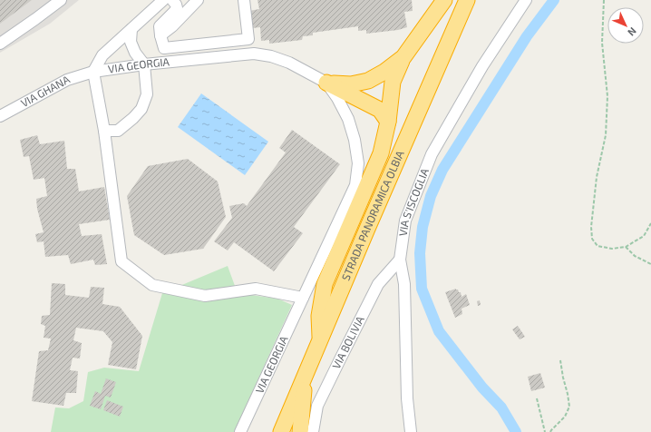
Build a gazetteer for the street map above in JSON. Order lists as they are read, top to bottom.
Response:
{
  "streets": {
    "highway": ["STRADA PANORAMICA OLBIA"],
    "street": [
      "VIA GEORGIA",
      "VIA GHANA",
      "VIA S'ISCOGLIA",
      "VIA BOLIVIA"
    ]
  },
  "crossings": [
    ["VIA GEORGIA", "VIA GHANA"],
    ["VIA S'ISCOGLIA", "VIA BOLIVIA"]
  ],
  "north": "bottom right"
}
